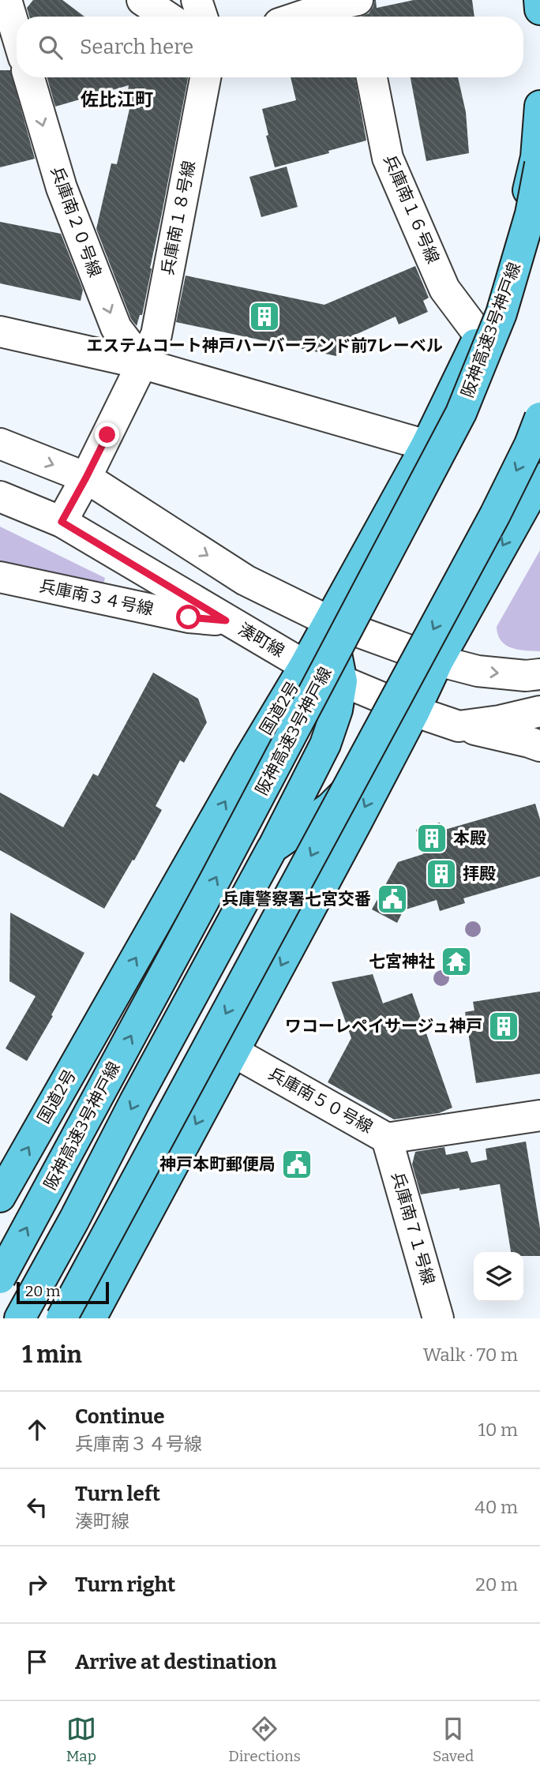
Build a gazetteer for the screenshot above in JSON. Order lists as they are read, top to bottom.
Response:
{
  "streets": {
    "highway": ["阪神高速3号神戸線", "国道2号"],
    "street": [
      "兵庫南１６号線",
      "兵庫南１８号線",
      "兵庫南２０号線",
      "兵庫南３４号線",
      "湊町線",
      "兵庫南５０号線",
      "兵庫南７１号線"
    ]
  },
  "crossings": [
    ["兵庫南１６号線", "国道2号"],
    ["兵庫南１８号線", "兵庫南２０号線"],
    ["兵庫南１８号線", "湊町線"],
    ["兵庫南３４号線", "湊町線"],
    ["湊町線", "国道2号"],
    ["兵庫南５０号線", "兵庫南７１号線"]
  ],
  "one_way": ["兵庫南２０号線"],
  "districts": ["佐比江町"],
  "places": {
    "building": [
      "エステムコート神戸ハーバーランド前7レーベル",
      "本殿",
      "拝殿",
      "ワコーレペイサージュ神戸"
    ],
    "public building": ["兵庫警察署七宮交番", "神戸本町郵便局"],
    "temple": ["七宮神社"]
  },
  "scale_bar": "20 m",
  "page": {
    "search": "Search here",
    "scale": "20 m",
    "heading": ["1 min", "Walk · 70 m"],
    "list": [
      ["Continue", "兵庫南３４号線", "10 m"],
      ["Turn left", "湊町線", "40 m"],
      ["Turn right", "20 m"],
      "Arrive at destination"
    ],
    "nav": ["Map", "Directions", "Saved"]
  }
}
